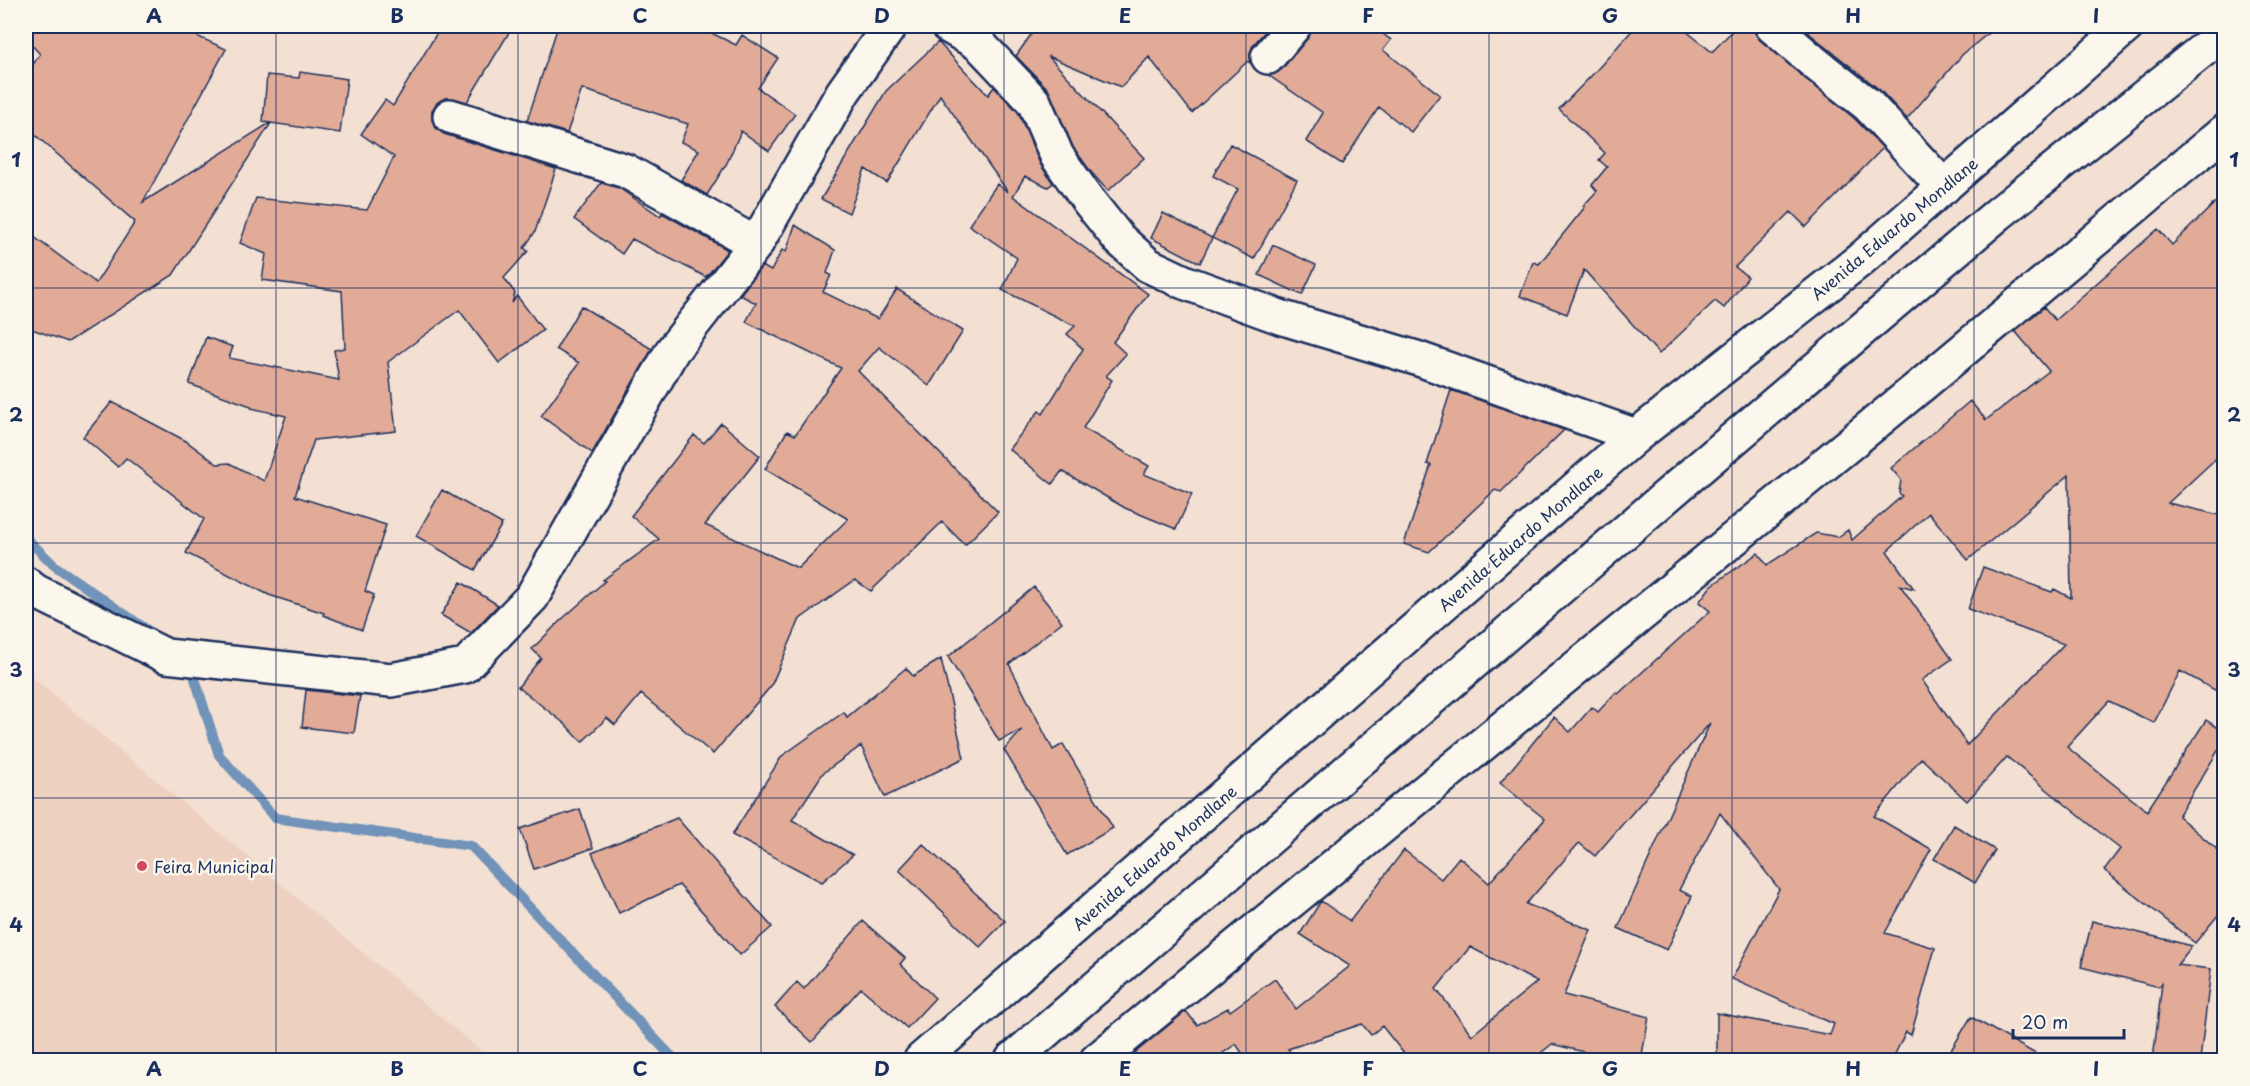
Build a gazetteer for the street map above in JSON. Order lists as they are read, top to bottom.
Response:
{
  "streets": {
    "street": ["Avenida Eduardo Mondlane"]
  },
  "places": ["Feira Municipal"],
  "scale_bar": "20 m",
  "grid": {
    "columns": [
      "A",
      "B",
      "C",
      "D",
      "E",
      "F",
      "G",
      "H",
      "I"
    ],
    "rows": [
      "1",
      "2",
      "3",
      "4"
    ]
  }
}
